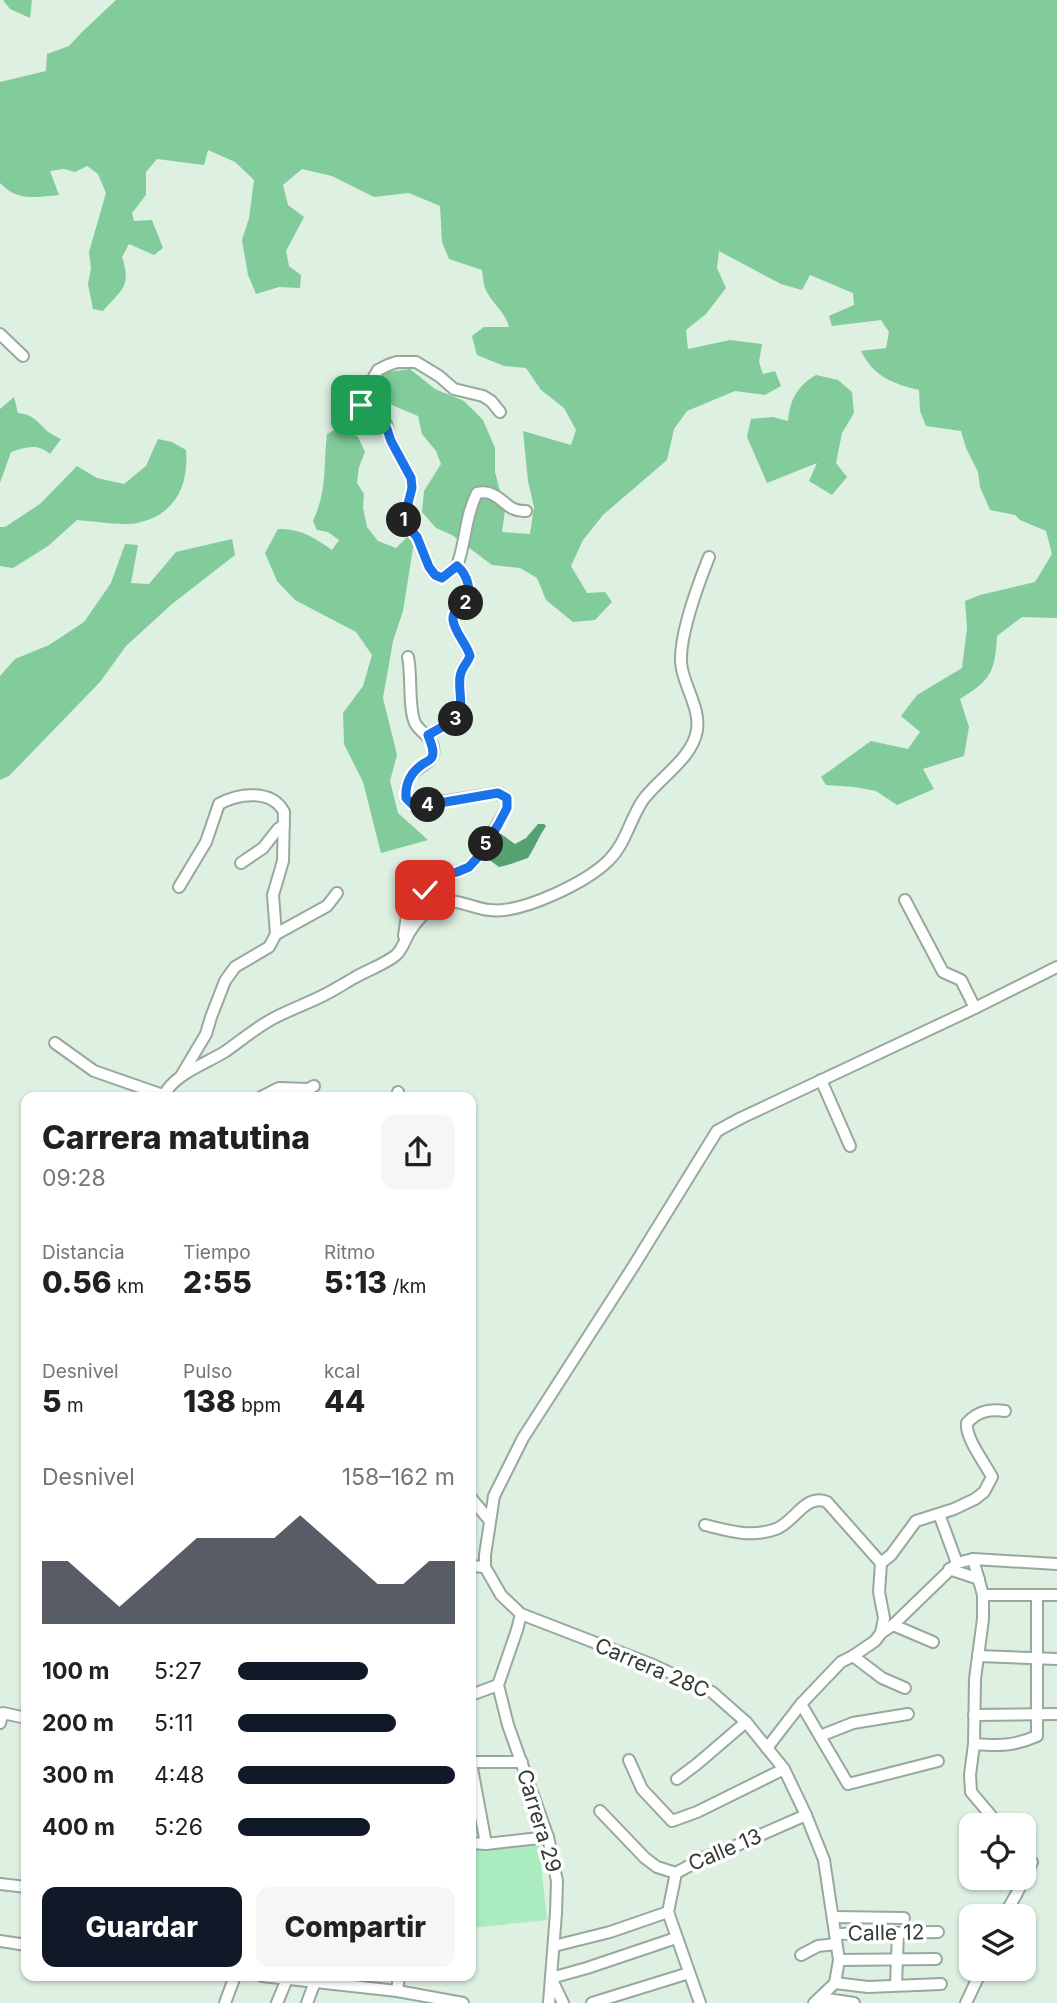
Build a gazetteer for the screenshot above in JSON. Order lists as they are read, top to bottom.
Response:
{
  "streets": {
    "street": [
      "Carrera 28C",
      "Carrera 29",
      "Calle 13",
      "Calle 12"
    ]
  },
  "crossings": [
    ["Carrera 28C", "Calle 13"],
    ["Carrera 28C", "Calle 12"]
  ],
  "page": {
    "pins": [
      "1",
      "2",
      "3",
      "4",
      "5"
    ],
    "heading": ["Carrera matutina", "09:28"],
    "stats": [
      ["Distancia", "0.56 km"],
      ["Tiempo", "2:55"],
      ["Ritmo", "5:13 /km"],
      ["Desnivel", "5 m"],
      ["Pulso", "138 bpm"],
      ["kcal", "44"]
    ],
    "chart": ["Desnivel", "158–162 m"],
    "list": [
      {
        "name": "100 m",
        "note": "5:27"
      },
      {
        "name": "200 m",
        "note": "5:11"
      },
      {
        "name": "300 m",
        "note": "4:48"
      },
      {
        "name": "400 m",
        "note": "5:26"
      }
    ],
    "buttons": ["Guardar", "Compartir"]
  }
}
